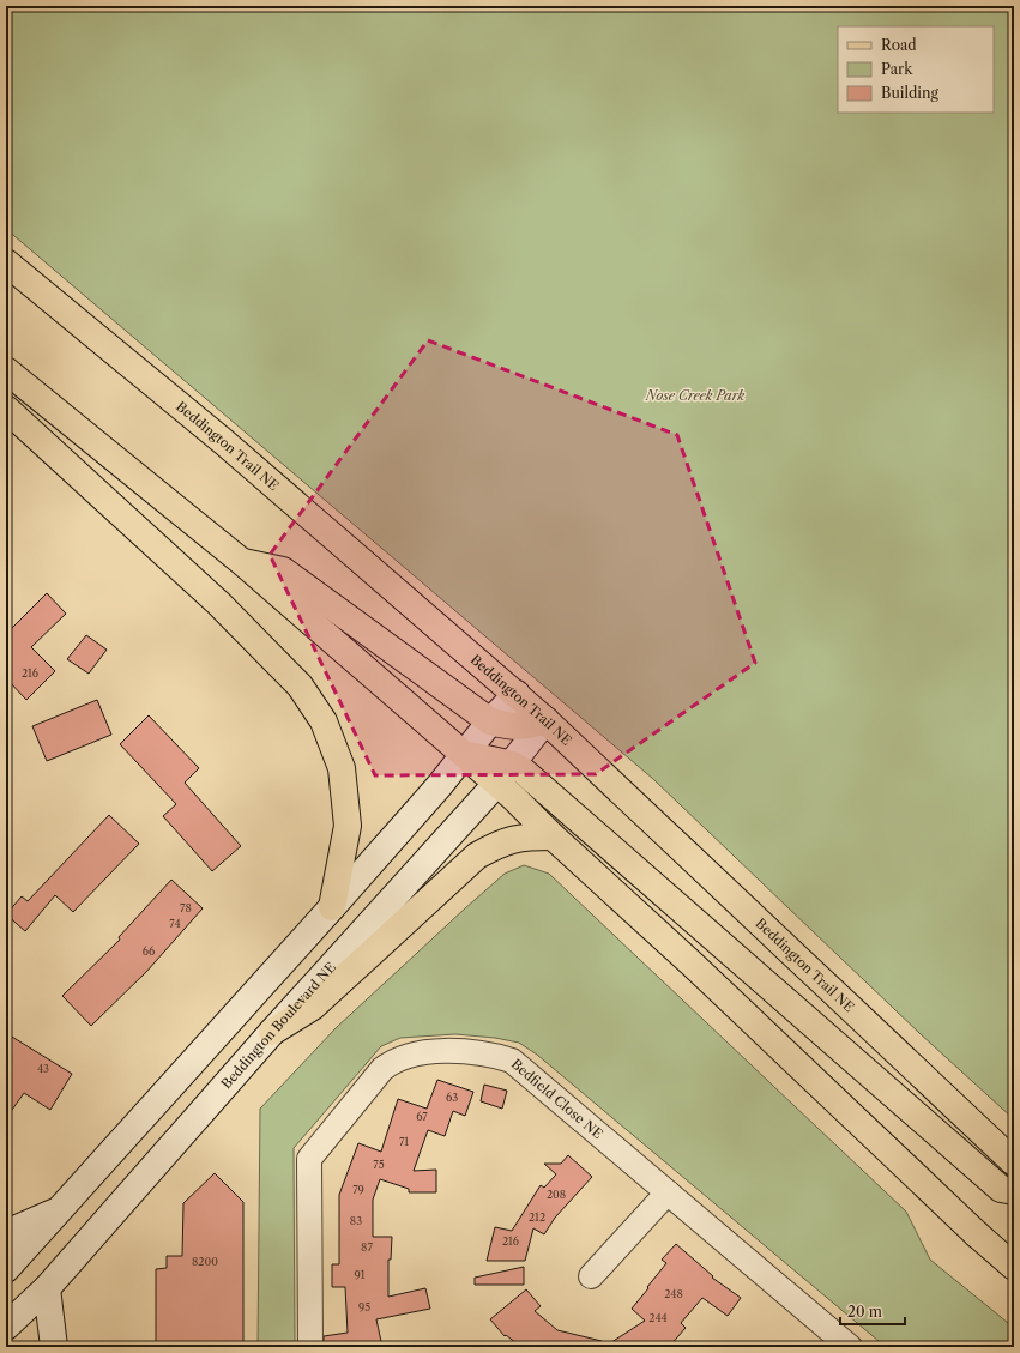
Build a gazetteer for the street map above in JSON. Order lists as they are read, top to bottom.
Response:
{
  "streets": {
    "main road": ["Beddington Trail NE", "Beddington Boulevard NE"],
    "street": ["Bedfield Close NE"]
  },
  "crossings": [
    ["Beddington Trail NE", "Beddington Boulevard NE"]
  ],
  "parks": ["Nose Creek Park"],
  "house_numbers": [
    "216",
    "78",
    "74",
    "66",
    "43",
    "63",
    "67",
    "71",
    "75",
    "79",
    "208",
    "212",
    "83",
    "216",
    "87",
    "8200",
    "91",
    "248",
    "95",
    "244"
  ],
  "legend": ["Road", "Park", "Building"],
  "scale_bar": "20 m"
}
